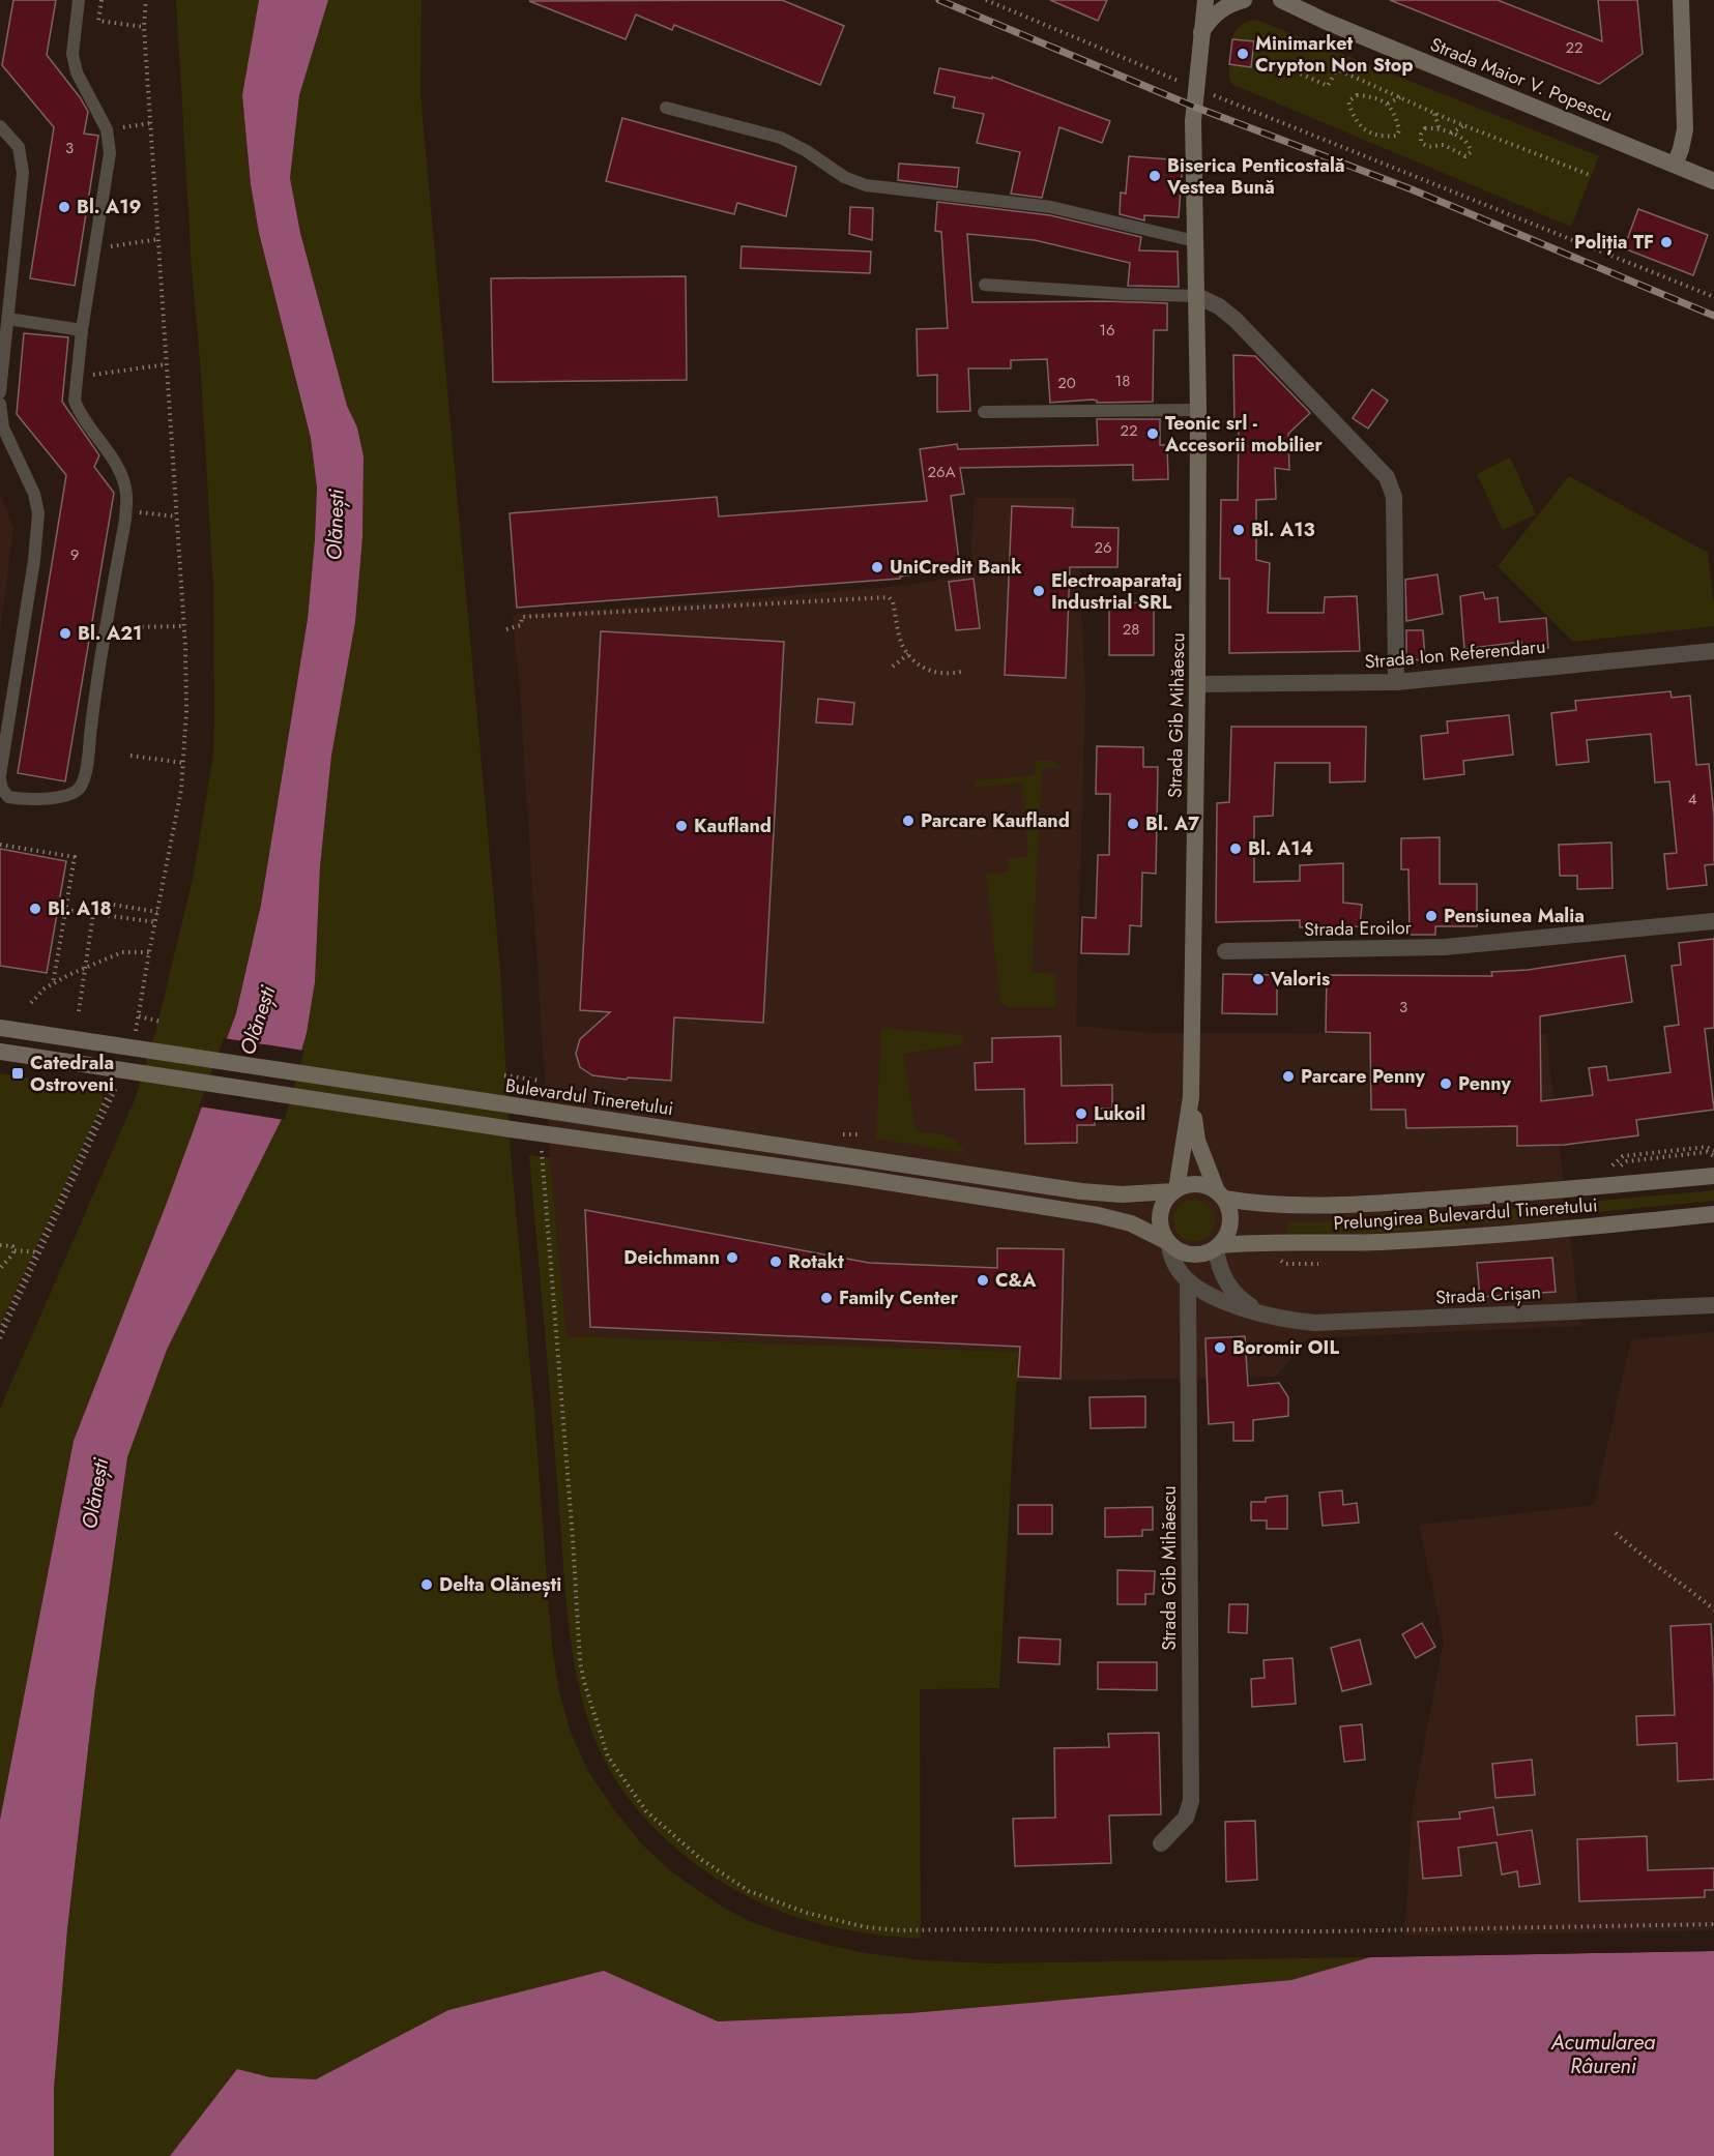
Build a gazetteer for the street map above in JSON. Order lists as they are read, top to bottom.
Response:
{
  "streets": {
    "main road": [
      "Strada Maior V. Popescu",
      "Strada Gib Mihăescu",
      "Bulevardul Tineretului",
      "Prelungirea Bulevardul Tineretului"
    ],
    "street": ["Strada Ion Referendaru", "Strada Eroilor", "Strada Crișan"]
  },
  "crossings": [
    ["Strada Ion Referendaru", "Strada Gib Mihăescu"],
    ["Strada Gib Mihăescu", "Bulevardul Tineretului"],
    ["Strada Gib Mihăescu", "Prelungirea Bulevardul Tineretului"],
    ["Strada Gib Mihăescu", "Strada Crișan"],
    ["Bulevardul Tineretului", "Prelungirea Bulevardul Tineretului"],
    ["Bulevardul Tineretului", "Strada Crișan"],
    ["Prelungirea Bulevardul Tineretului", "Strada Crișan"]
  ],
  "water": ["Olănești", "Acumularea Râureni"],
  "places": {
    "other": [
      "Minimarket Crypton Non Stop",
      "Biserica Penticostală Vestea Bună",
      "Bl. A19",
      "Poliția TF",
      "Teonic srl - Accesorii mobilier",
      "Bl. A13",
      "UniCredit Bank",
      "Electroaparataj Industrial SRL",
      "Bl. A21",
      "Parcare Kaufland",
      "Bl. A7",
      "Kaufland",
      "Bl. A14",
      "Bl. A18",
      "Pensiunea Malia",
      "Valoris",
      "Parcare Penny",
      "Penny",
      "Lukoil",
      "Deichmann",
      "Rotakt",
      "C&A",
      "Family Center",
      "Boromir OIL",
      "Delta Olănești"
    ],
    "transit": ["Catedrala Ostroveni"]
  },
  "house_numbers": [
    "22",
    "3",
    "16",
    "18",
    "20",
    "22",
    "26A",
    "26",
    "9",
    "28",
    "4",
    "3"
  ]
}
